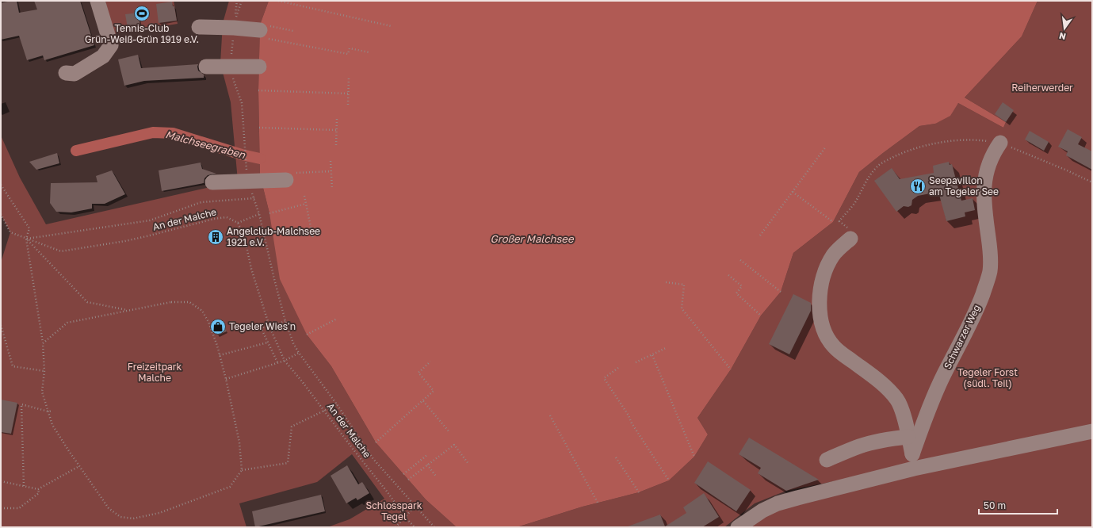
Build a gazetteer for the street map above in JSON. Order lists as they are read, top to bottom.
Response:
{
  "streets": {
    "lane": ["Schwarzer Weg"],
    "path": ["An der Malche"]
  },
  "water": ["Malchseegraben", "Großer Malchsee"],
  "parks": [
    "Reiherwerder",
    "Freizeitpark Malche",
    "Tegeler Forst (südl. Teil)",
    "Schlosspark Tegel"
  ],
  "places": {
    "sports": ["Tennis-Club Grün-Weiß-Grün 1919 e.V."],
    "restaurant": ["Seepavillon am Tegeler See"],
    "building": ["Angelclub-Malchsee 1921 e.V."],
    "shop": ["Tegeler Wies'n"]
  },
  "scale_bar": "50 m",
  "north": "bottom"
}
